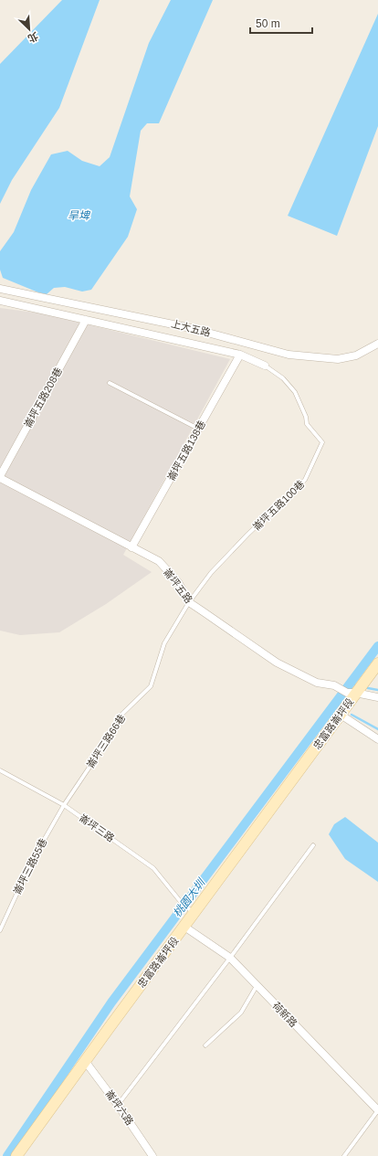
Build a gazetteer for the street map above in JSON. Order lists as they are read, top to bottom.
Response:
{
  "streets": {
    "street": [
      "上大五路",
      "崙坪五路208巷",
      "崙坪五路138巷",
      "崙坪五路",
      "忠富路崙坪段",
      "荷新路",
      "崙坪六路"
    ],
    "lane": [
      "崙坪五路100巷",
      "崙坪三路66巷",
      "崙坪三路",
      "崙坪三路55巷"
    ]
  },
  "crossings": [
    ["崙坪五路208巷", "崙坪五路"],
    ["崙坪五路138巷", "崙坪五路"],
    ["崙坪五路100巷", "崙坪五路"],
    ["崙坪五路100巷", "崙坪三路66巷"],
    ["崙坪五路", "忠富路崙坪段"],
    ["崙坪五路", "崙坪三路66巷"],
    ["忠富路崙坪段", "崙坪三路"],
    ["忠富路崙坪段", "荷新路"],
    ["忠富路崙坪段", "崙坪六路"],
    ["崙坪三路66巷", "崙坪三路"],
    ["崙坪三路66巷", "崙坪三路55巷"],
    ["崙坪三路", "崙坪三路55巷"]
  ],
  "water": ["旱埤", "桃園大圳"],
  "scale_bar": "50 m",
  "north": "bottom right"
}
